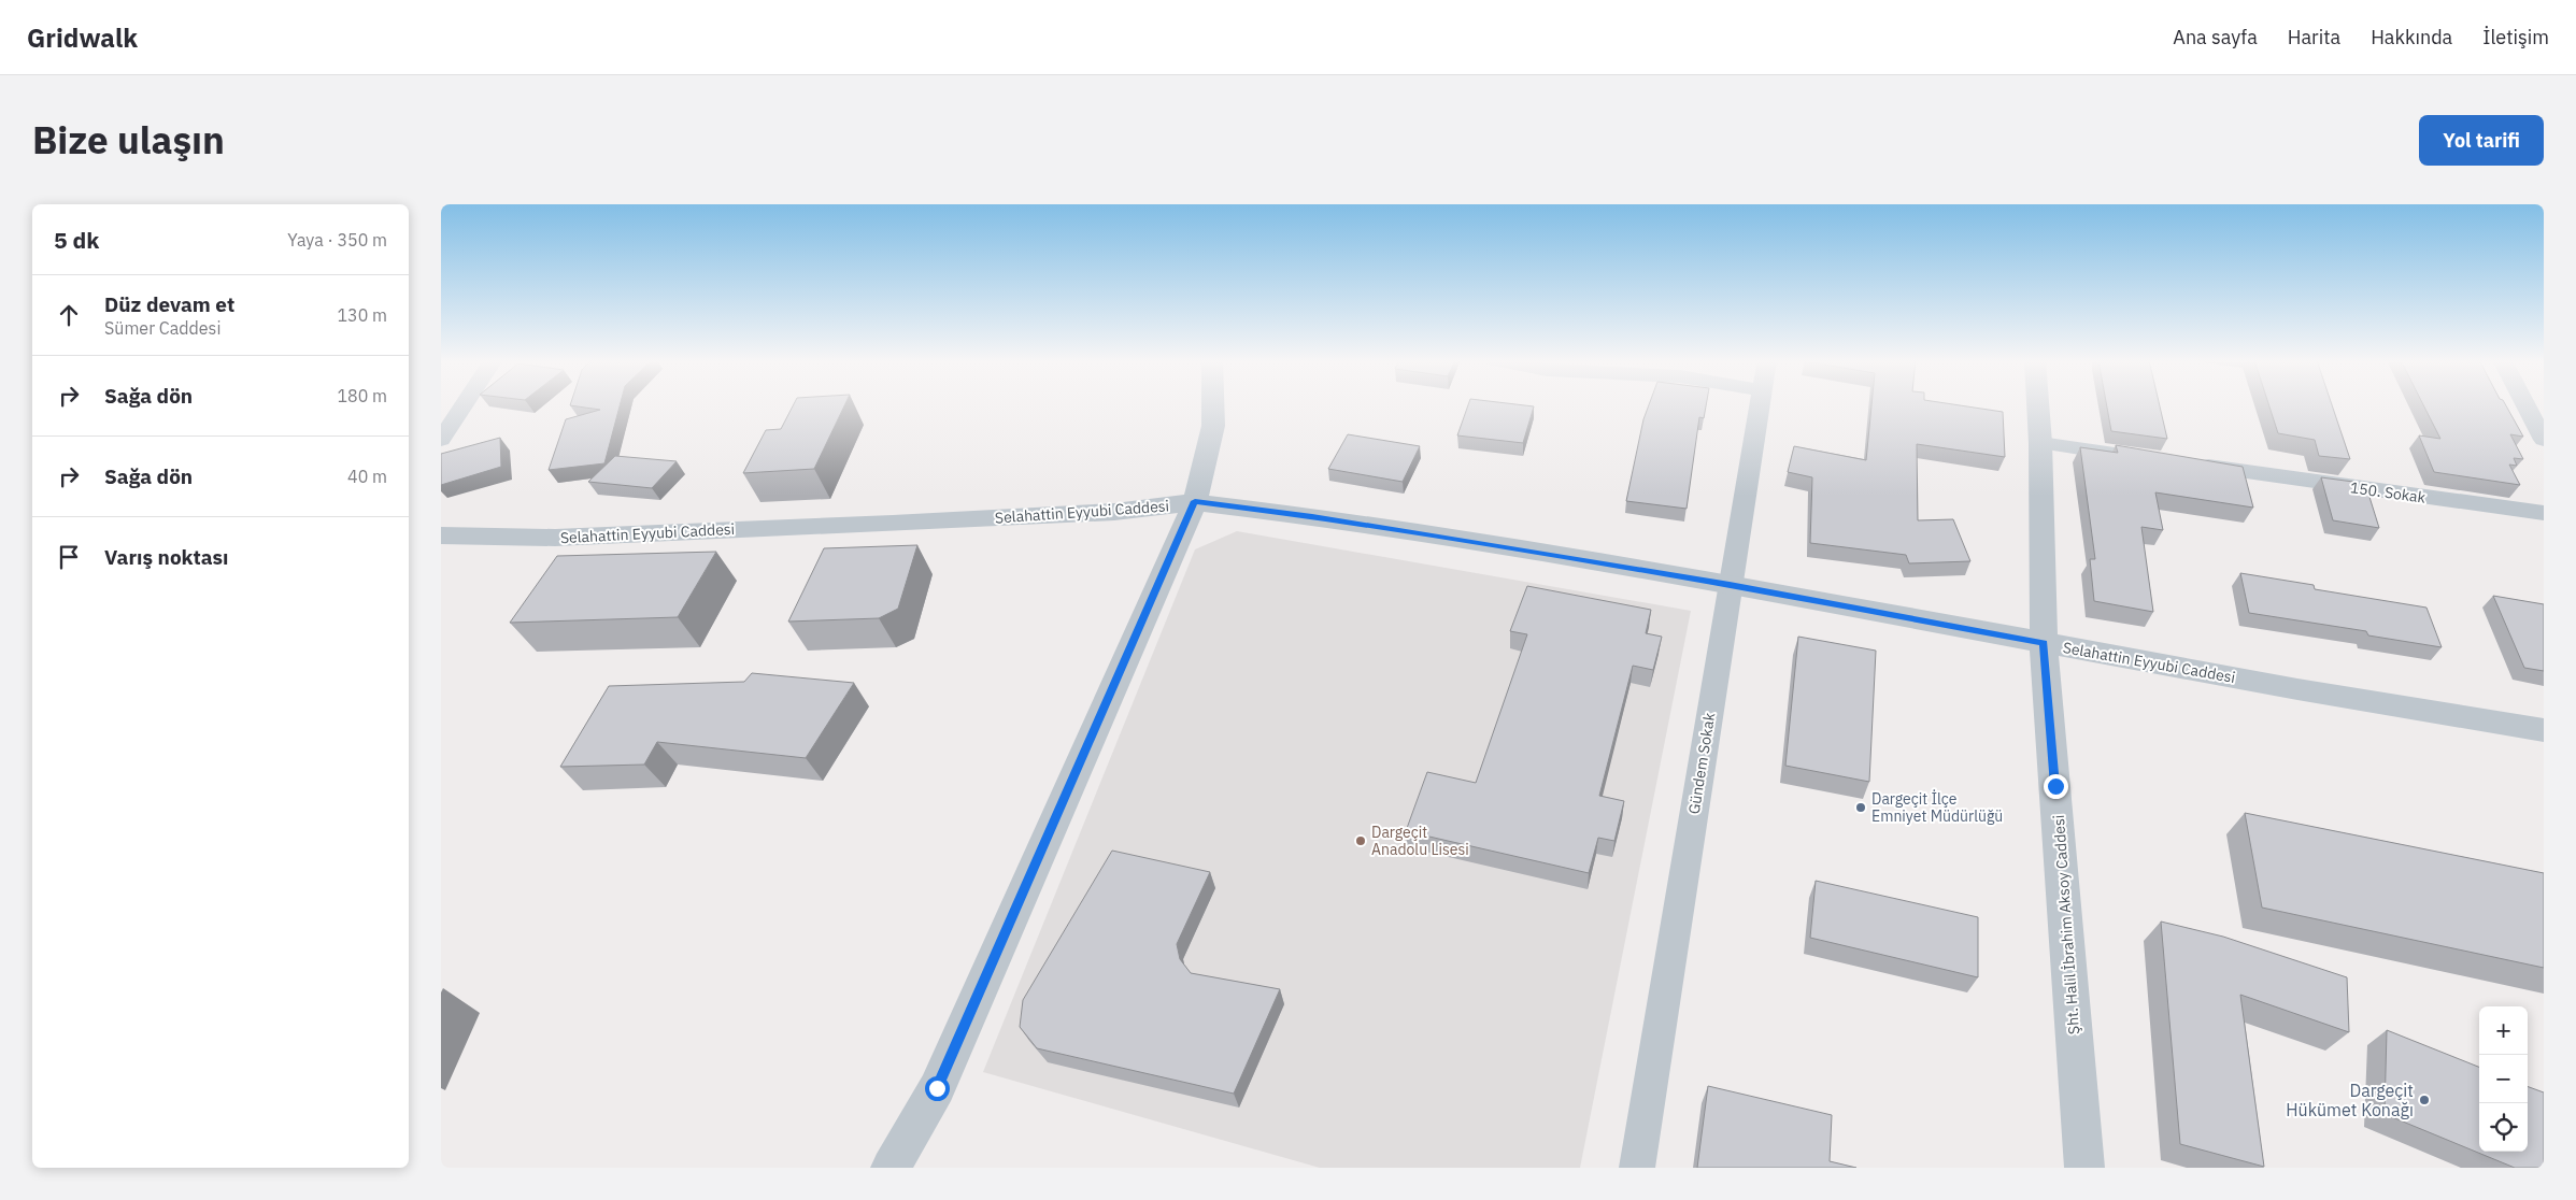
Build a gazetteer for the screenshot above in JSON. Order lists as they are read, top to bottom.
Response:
{
  "streets": {
    "street": [
      "150. Sokak",
      "Selahattin Eyyubi Caddesi",
      "Gündem Sokak",
      "Şht. Halil İbrahim Aksoy Caddesi"
    ]
  },
  "crossings": [
    ["Selahattin Eyyubi Caddesi", "Gündem Sokak"],
    ["Selahattin Eyyubi Caddesi", "Şht. Halil İbrahim Aksoy Caddesi"]
  ],
  "places": ["Dargeçit İlçe Emniyet Müdürlüğü", "Dargeçit Anadolu Lisesi", "Dargeçit Hükümet Konağı"],
  "page": {
    "header": "Gridwalk",
    "nav": [
      "Ana sayfa",
      "Harita",
      "Hakkında",
      "İletişim"
    ],
    "title": "Bize ulaşın",
    "buttons": "Yol tarifi",
    "heading": ["5 dk", "Yaya · 350 m"],
    "list": [
      ["Düz devam et", "Sümer Caddesi", "130 m"],
      ["Sağa dön", "180 m"],
      ["Sağa dön", "40 m"],
      "Varış noktası"
    ],
    "map_buttons": ["+", "−"]
  }
}
